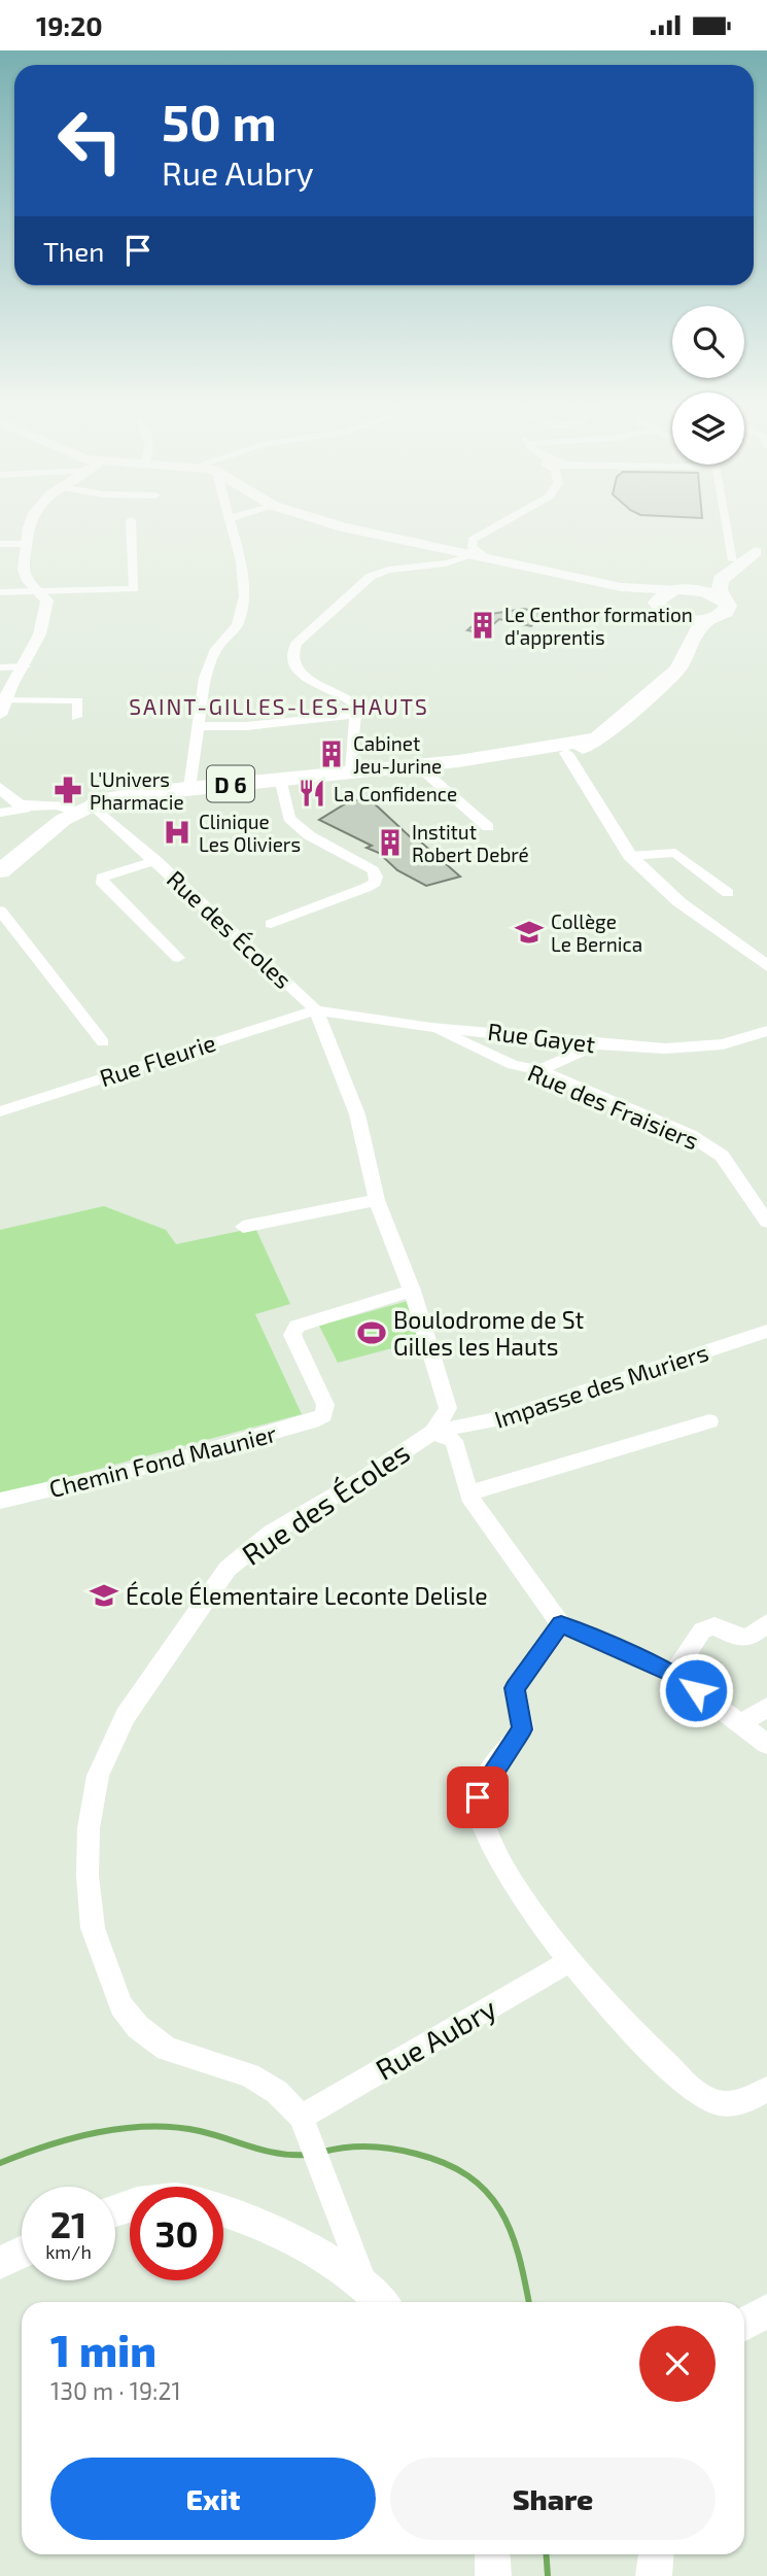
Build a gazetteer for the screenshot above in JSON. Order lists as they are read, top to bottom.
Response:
{
  "streets": {
    "main road": ["D 6"],
    "street": [
      "Rue des Écoles",
      "Rue Gayet",
      "Rue Fleurie",
      "Rue des Fraisiers",
      "Impasse des Muriers",
      "Chemin Fond Maunier",
      "Rue Aubry"
    ]
  },
  "crossings": [
    ["D 6", "Rue des Écoles"],
    ["Rue des Écoles", "Rue Gayet"],
    ["Rue des Écoles", "Rue Fleurie"],
    ["Rue des Écoles", "Impasse des Muriers"],
    ["Rue des Écoles", "Chemin Fond Maunier"],
    ["Rue des Écoles", "Rue Aubry"],
    ["Rue Gayet", "Rue Fleurie"],
    ["Rue Gayet", "Rue des Fraisiers"]
  ],
  "districts": ["SAINT-GILLES-LES-HAUTS"],
  "places": {
    "building": ["Le Centhor formation d'apprentis", "Cabinet Jeu-Jurine", "Institut Robert Debré"],
    "pharmacy": ["L'Univers Pharmacie"],
    "restaurant": ["La Confidence"],
    "hospital": ["Clinique Les Oliviers"],
    "school or university": ["Collège Le Bernica", "École Élementaire Leconte Delisle"],
    "sports": ["Boulodrome de St Gilles les Hauts"]
  },
  "page": {
    "status": "19:20",
    "turn": ["50 m", "Rue Aubry"],
    "then": "Then",
    "speed": "21 km/h",
    "limit": "30",
    "heading": ["1 min", "130 m · 19:21"],
    "buttons": ["Exit", "Share"]
  }
}
